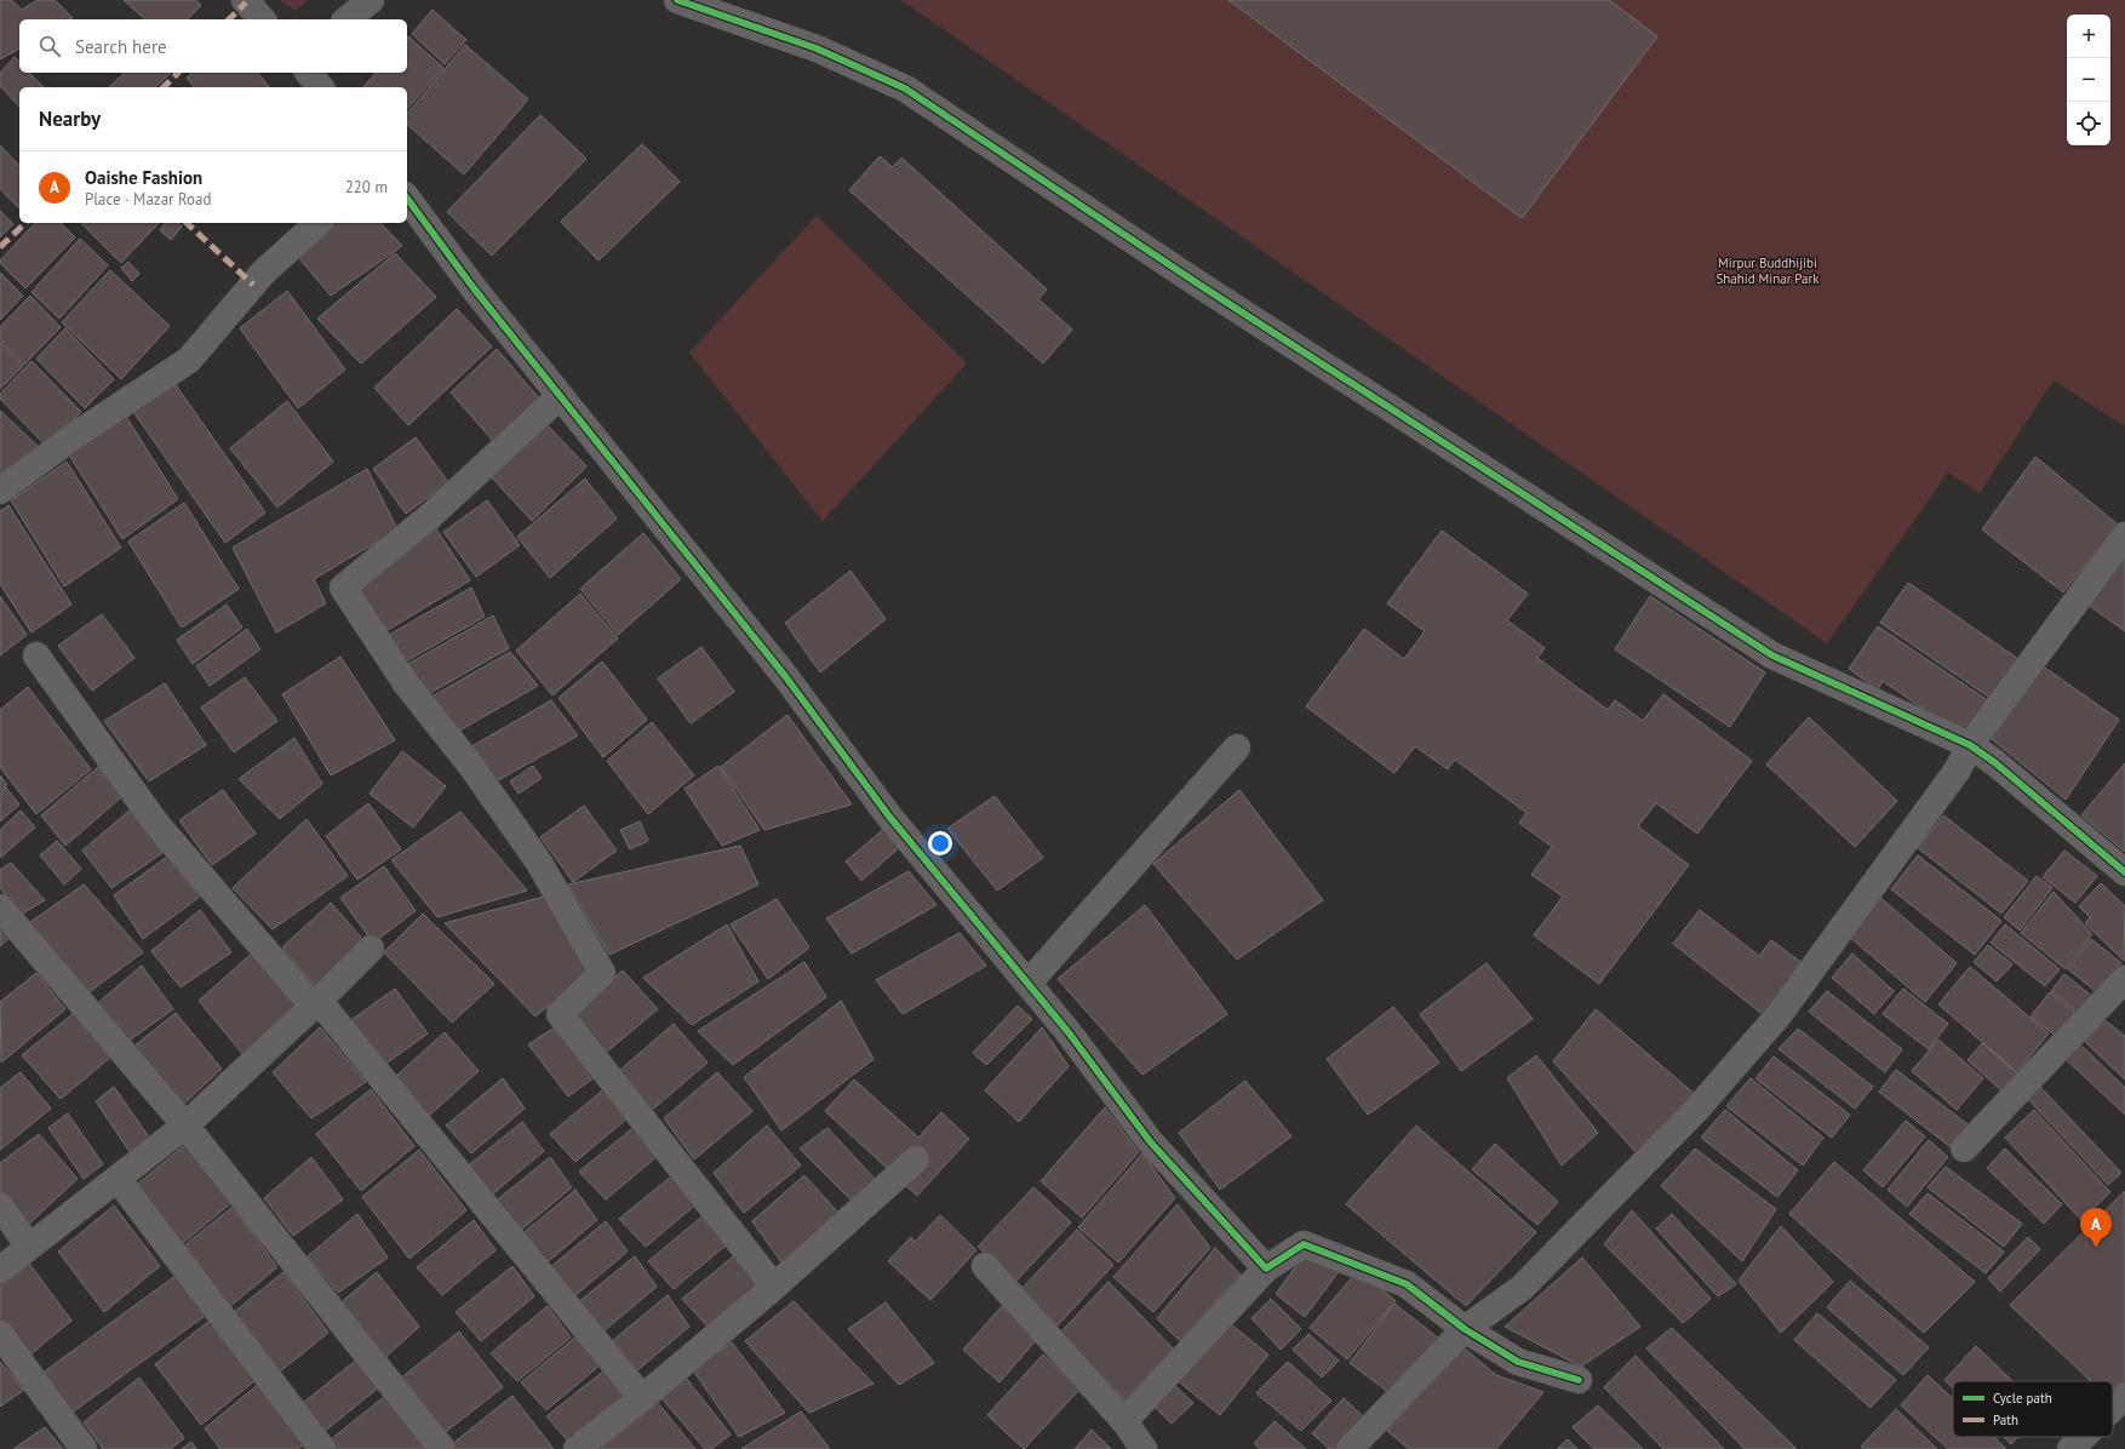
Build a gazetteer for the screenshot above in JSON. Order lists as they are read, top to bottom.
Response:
{
  "parks": ["Mirpur Buddhijibi Shahid Minar Park"],
  "legend": ["Cycle path", "Path"],
  "page": {
    "map_buttons": ["+", "−"],
    "search": "Search here",
    "heading": "Nearby",
    "list": [
      {
        "mark": "A",
        "name": "Oaishe Fashion",
        "note": "Place · Mazar Road",
        "value": "220 m"
      }
    ],
    "pins": "A"
  }
}
